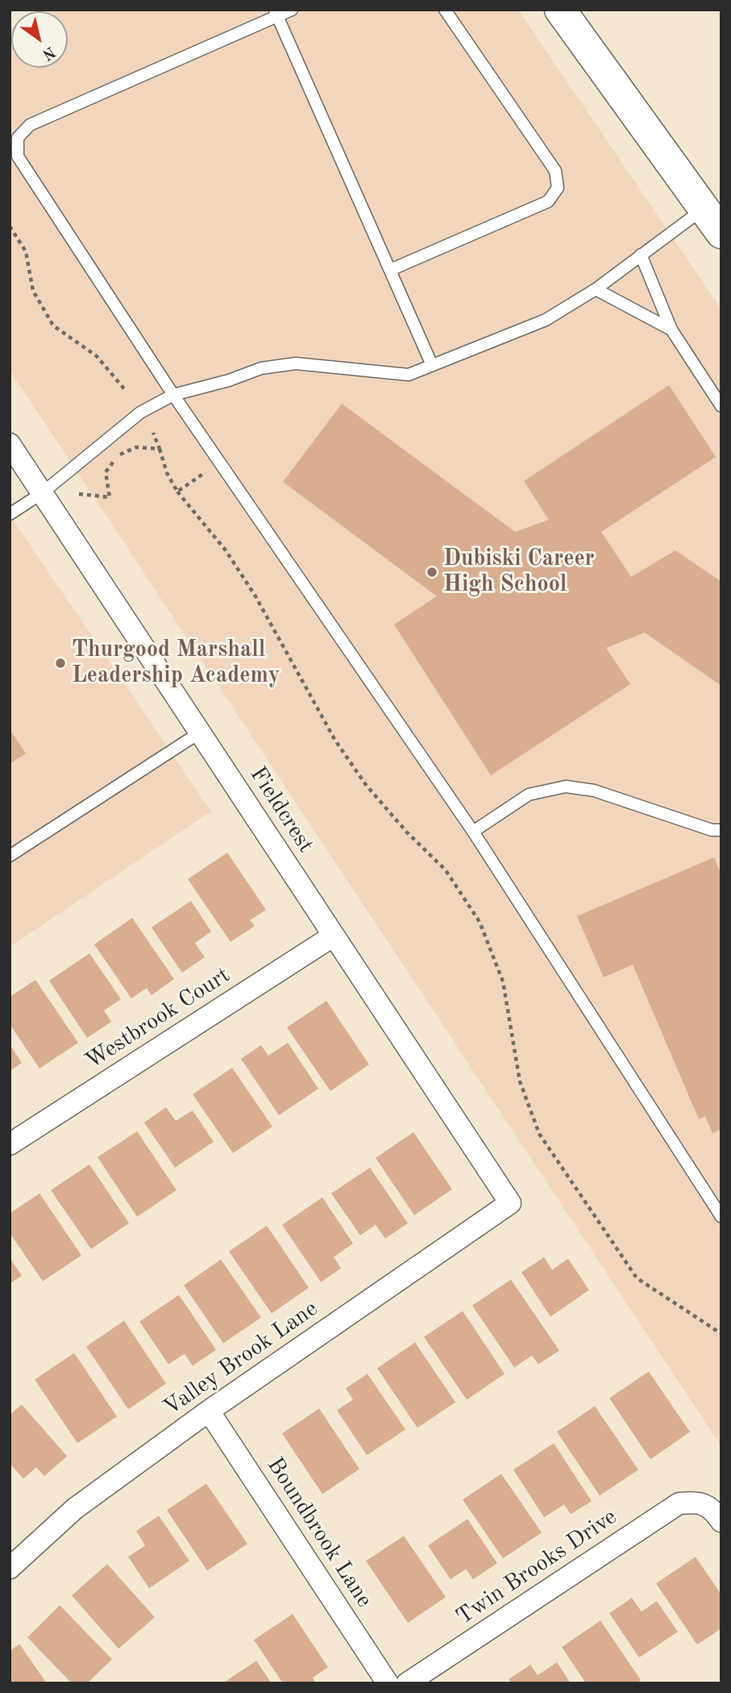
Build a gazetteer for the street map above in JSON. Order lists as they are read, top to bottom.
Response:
{
  "streets": {
    "street": [
      "Fieldcrest",
      "Westbrook Court",
      "Valley Brook Lane",
      "Boundbrook Lane",
      "Twin Brooks Drive"
    ]
  },
  "crossings": [
    ["Fieldcrest", "Westbrook Court"],
    ["Fieldcrest", "Valley Brook Lane"],
    ["Valley Brook Lane", "Boundbrook Lane"]
  ],
  "places": ["Dubiski Career High School", "Thurgood Marshall Leadership Academy"],
  "north": "bottom right"
}
